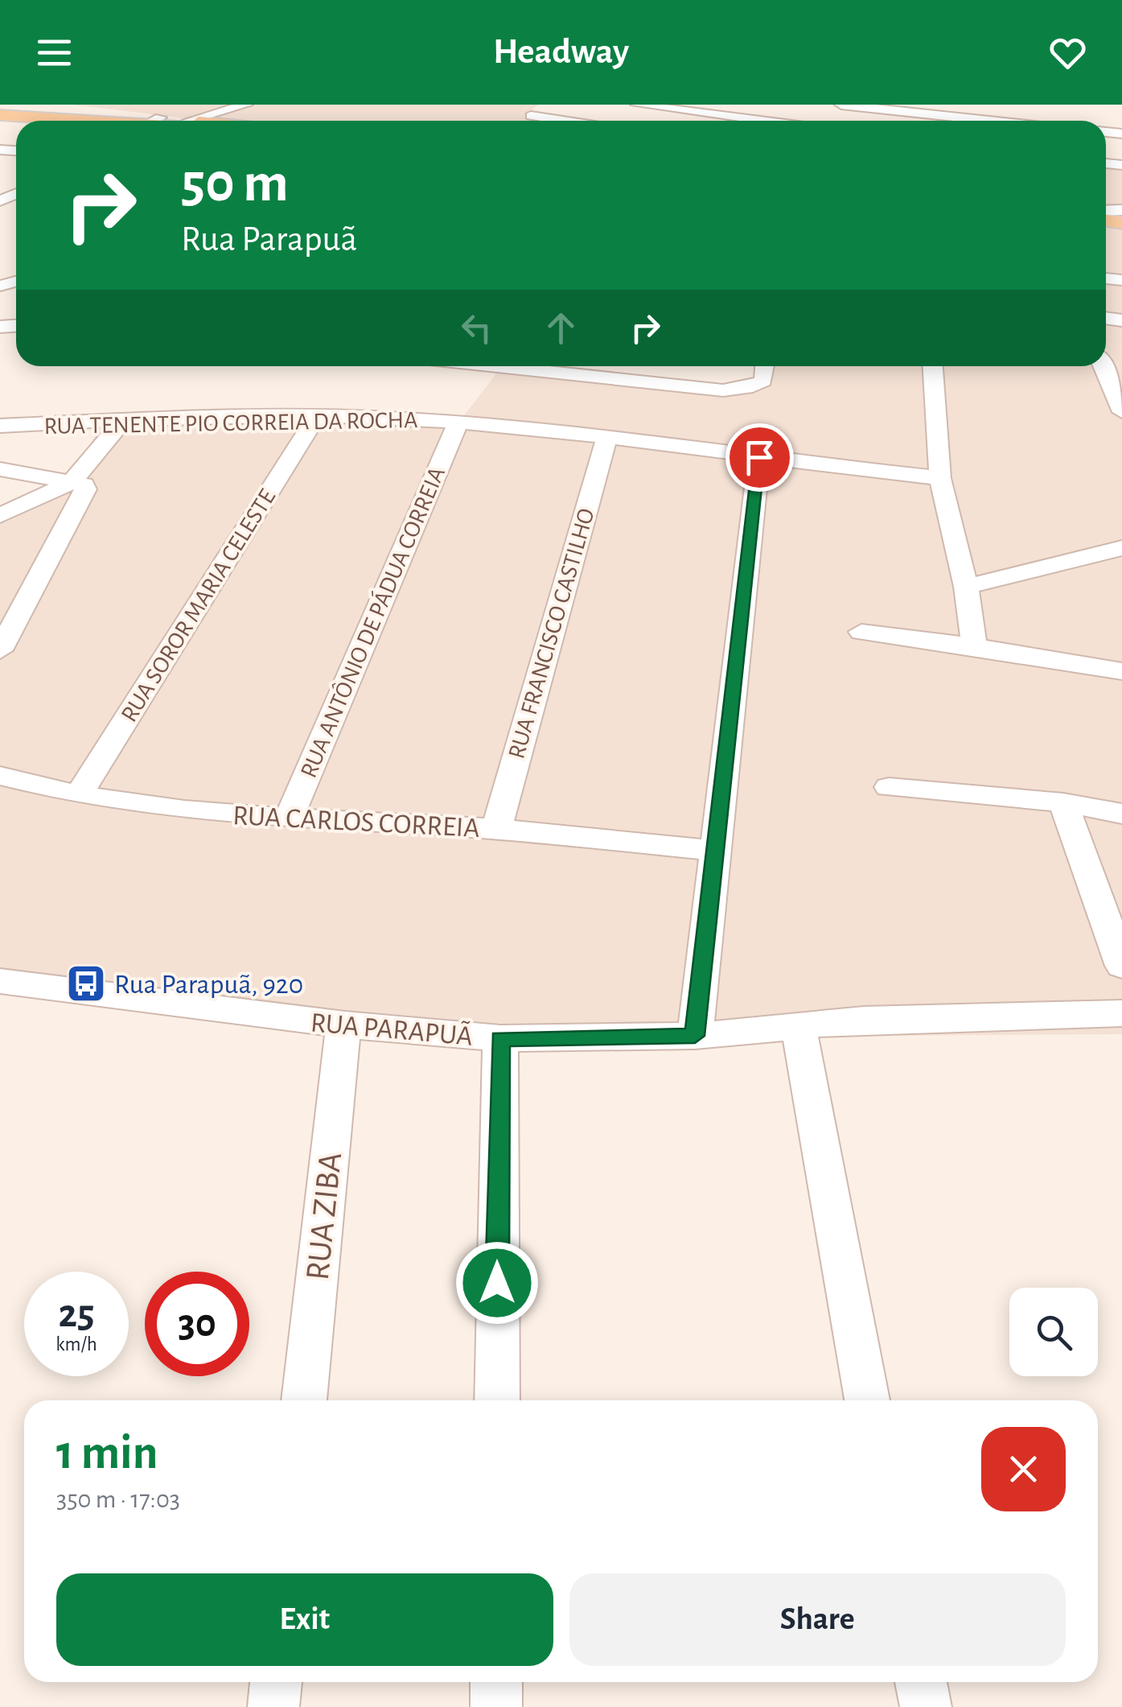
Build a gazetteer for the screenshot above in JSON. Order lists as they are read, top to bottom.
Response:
{
  "streets": {
    "street": [
      "RUA TENENTE PIO CORREIA DA ROCHA",
      "RUA SOROR MARIA CELESTE",
      "RUA ANTÔNIO DE PÁDUA CORREIA",
      "RUA FRANCISCO CASTILHO",
      "RUA CARLOS CORREIA",
      "RUA PARAPUÃ",
      "RUA ZIBA"
    ]
  },
  "crossings": [
    ["RUA TENENTE PIO CORREIA DA ROCHA", "RUA SOROR MARIA CELESTE"],
    ["RUA TENENTE PIO CORREIA DA ROCHA", "RUA ANTÔNIO DE PÁDUA CORREIA"],
    ["RUA TENENTE PIO CORREIA DA ROCHA", "RUA FRANCISCO CASTILHO"],
    ["RUA SOROR MARIA CELESTE", "RUA CARLOS CORREIA"],
    ["RUA ANTÔNIO DE PÁDUA CORREIA", "RUA CARLOS CORREIA"],
    ["RUA FRANCISCO CASTILHO", "RUA CARLOS CORREIA"],
    ["RUA PARAPUÃ", "RUA ZIBA"]
  ],
  "places": {
    "bus stop": ["Rua Parapuã, 920"]
  },
  "page": {
    "header": "Headway",
    "turn": ["50 m", "Rua Parapuã"],
    "speed": "25 km/h",
    "limit": "30",
    "heading": ["1 min", "350 m · 17:03"],
    "buttons": ["Exit", "Share"]
  }
}
